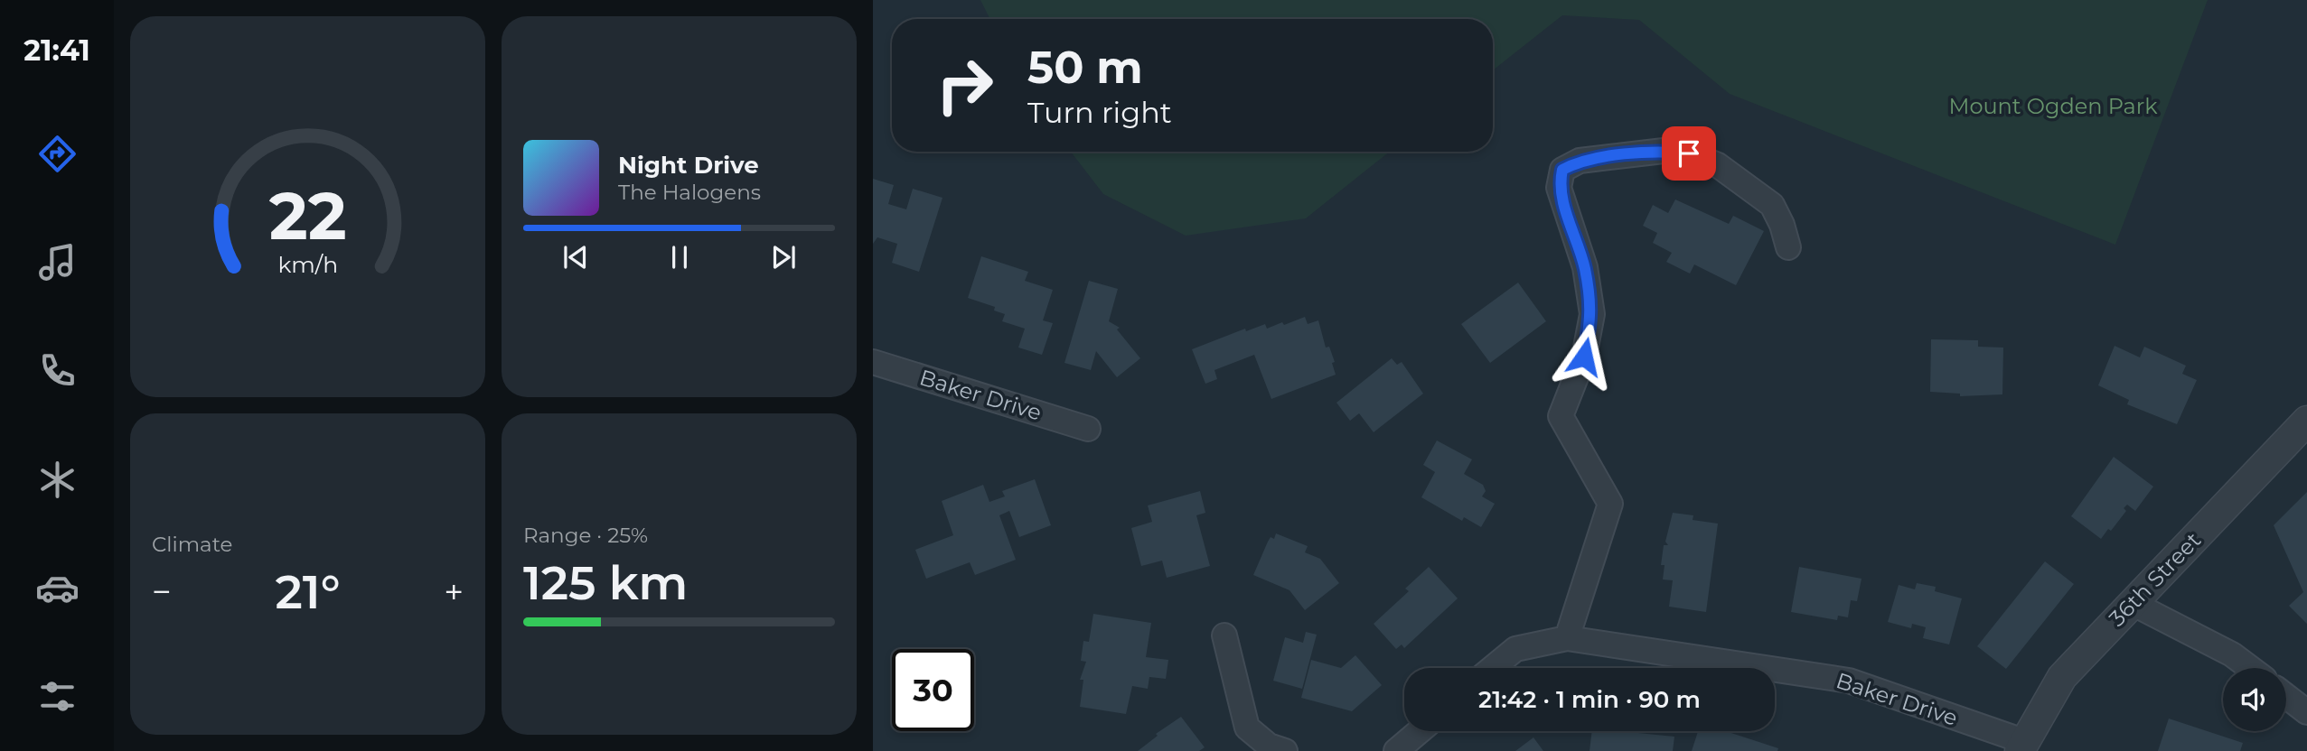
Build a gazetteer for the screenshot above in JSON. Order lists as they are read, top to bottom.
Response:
{
  "streets": {
    "street": ["Baker Drive", "36th Street"]
  },
  "crossings": [
    ["Baker Drive", "36th Street"]
  ],
  "parks": ["Mount Ogden Park"],
  "page": {
    "tabs": "21:41",
    "turn": ["50 m", "Turn right"],
    "song": ["Night Drive", "The Halogens"],
    "tile": [
      "Climate",
      ["Range · 25%", "125 km"]
    ],
    "heat": ["−", "21°", "+"],
    "limit": "30",
    "trip": "21:42 · 1 min · 90 m",
    "gauge": ["22", "km/h"]
  }
}
